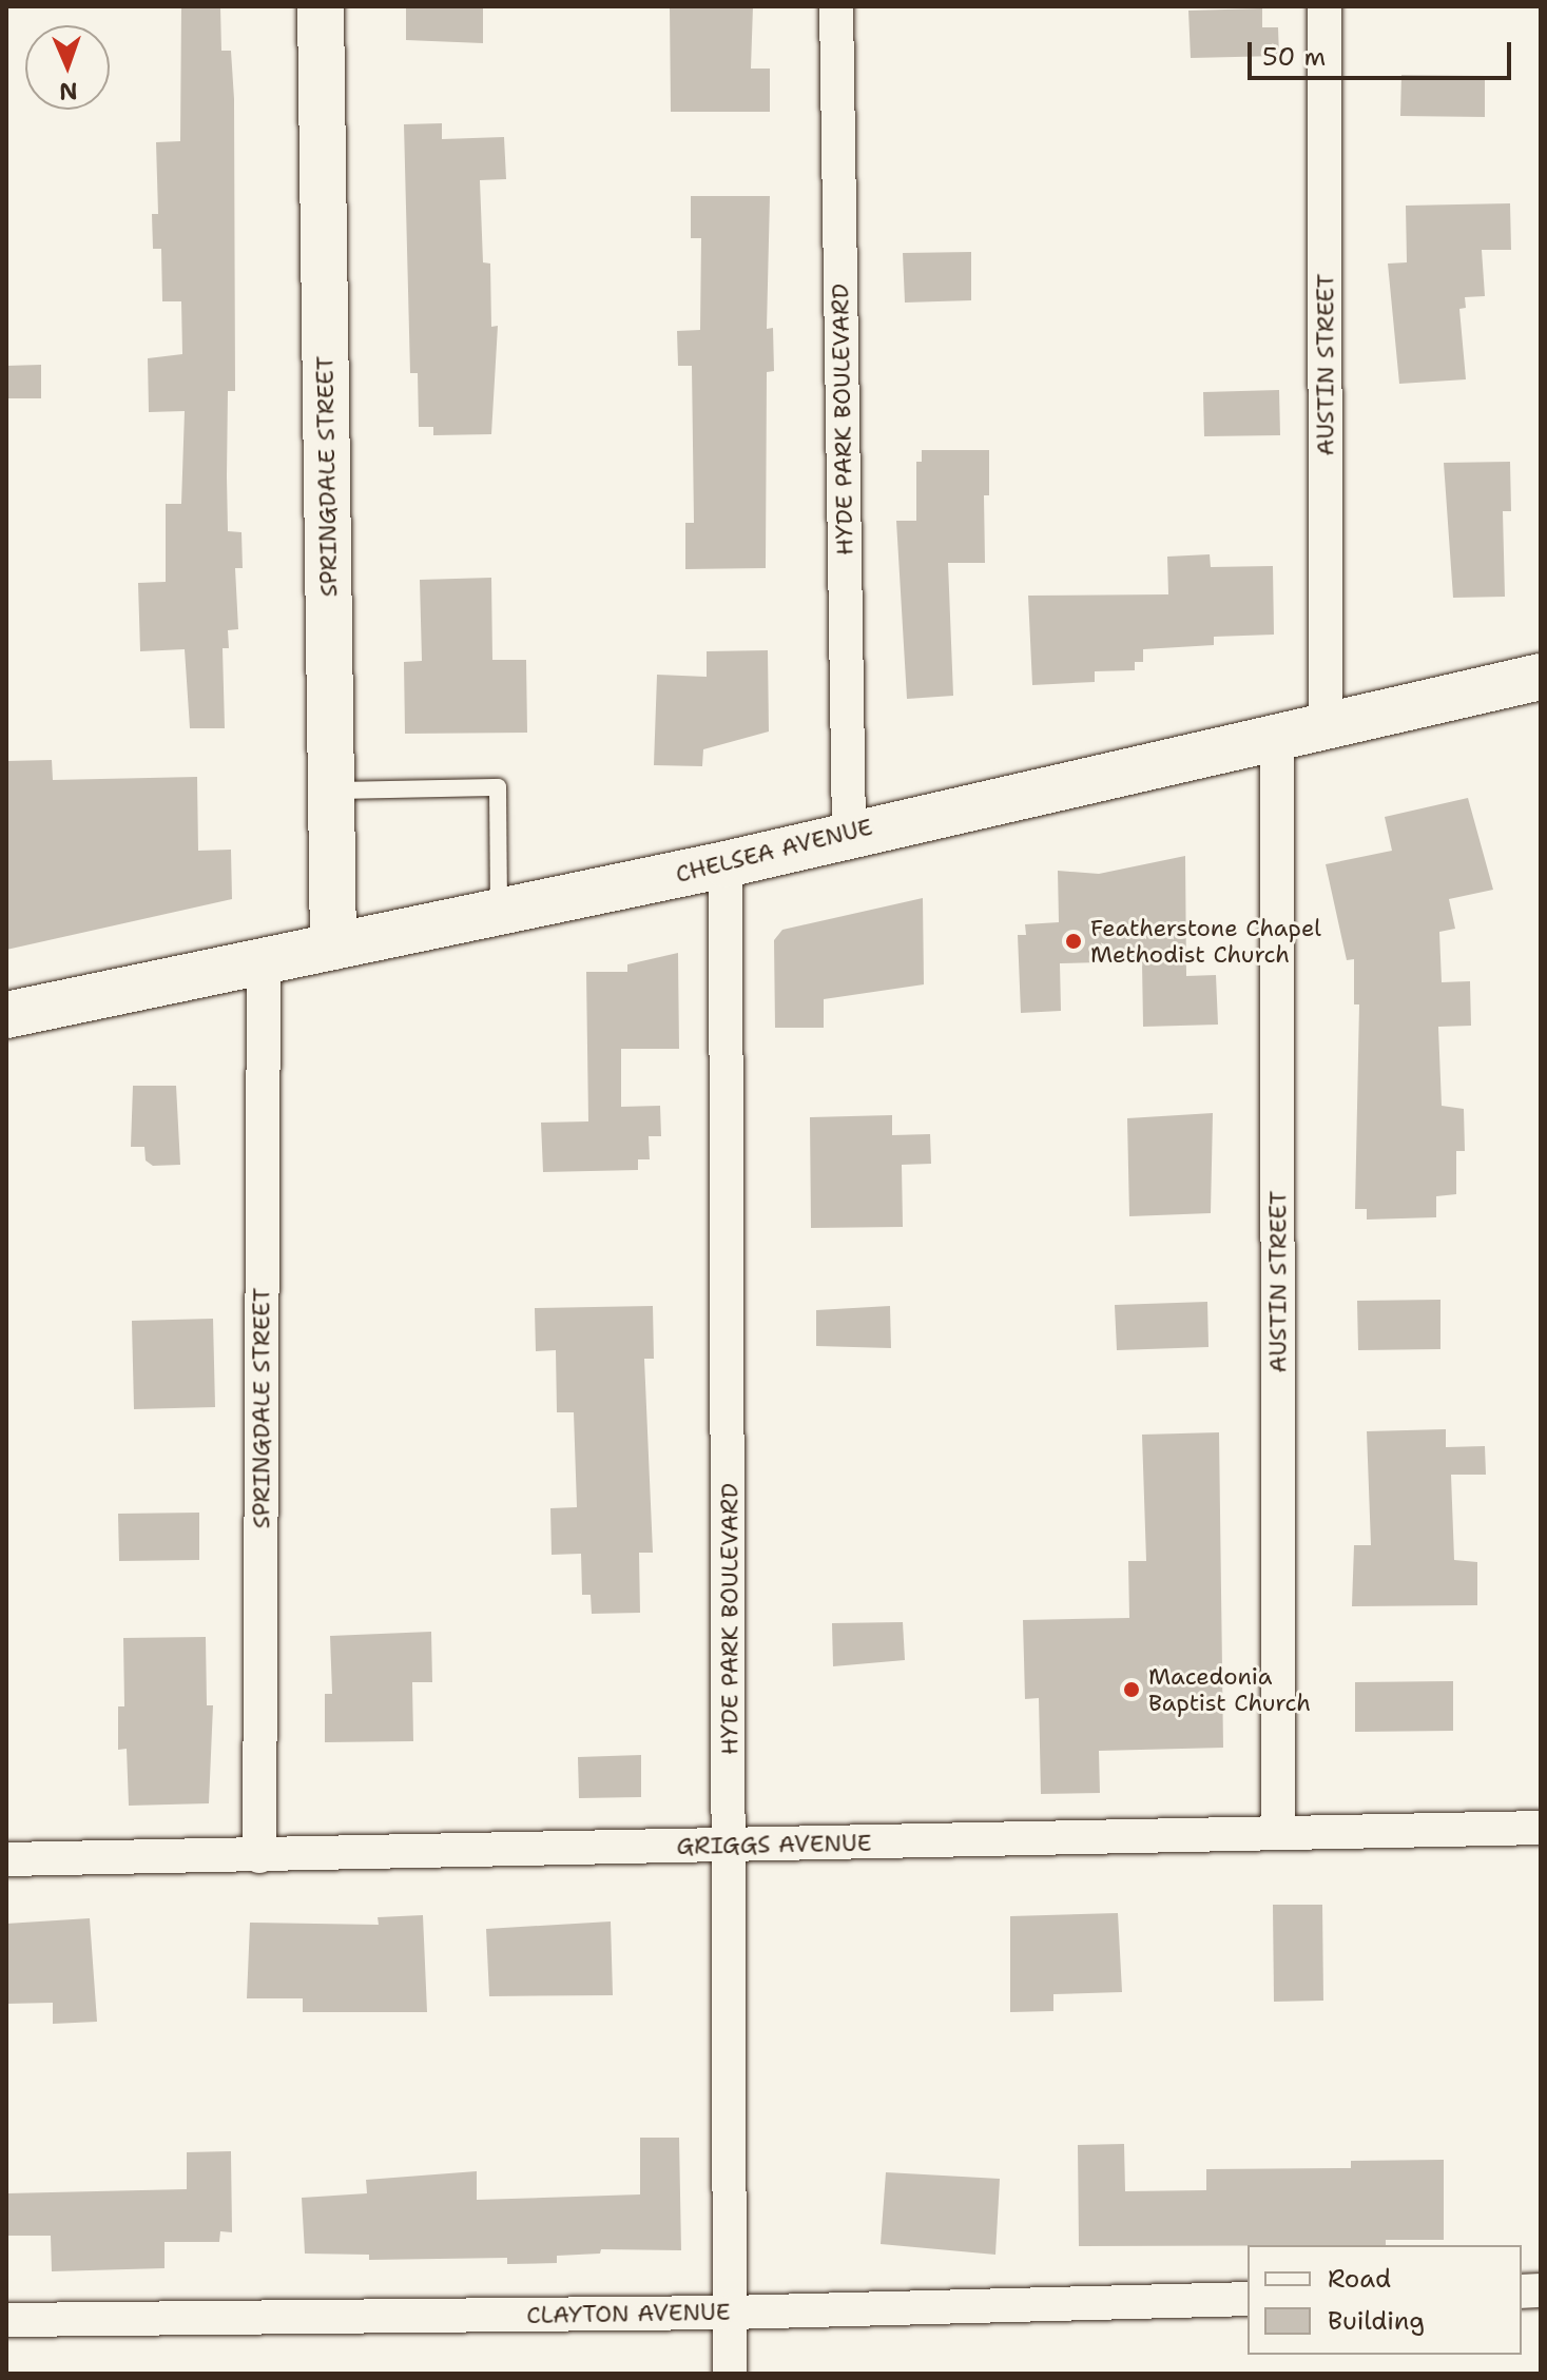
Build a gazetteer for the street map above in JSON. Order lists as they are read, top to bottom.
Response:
{
  "streets": {
    "main road": ["SPRINGDALE STREET", "CHELSEA AVENUE"],
    "street": [
      "AUSTIN STREET",
      "HYDE PARK BOULEVARD",
      "GRIGGS AVENUE",
      "CLAYTON AVENUE"
    ]
  },
  "crossings": [
    ["AUSTIN STREET", "CHELSEA AVENUE"],
    ["AUSTIN STREET", "GRIGGS AVENUE"],
    ["HYDE PARK BOULEVARD", "CHELSEA AVENUE"],
    ["HYDE PARK BOULEVARD", "GRIGGS AVENUE"],
    ["HYDE PARK BOULEVARD", "CLAYTON AVENUE"],
    ["SPRINGDALE STREET", "CHELSEA AVENUE"],
    ["SPRINGDALE STREET", "GRIGGS AVENUE"]
  ],
  "places": ["Featherstone Chapel Methodist Church", "Macedonia Baptist Church"],
  "legend": ["Road", "Building"],
  "scale_bar": "50 m",
  "north": "bottom"
}
